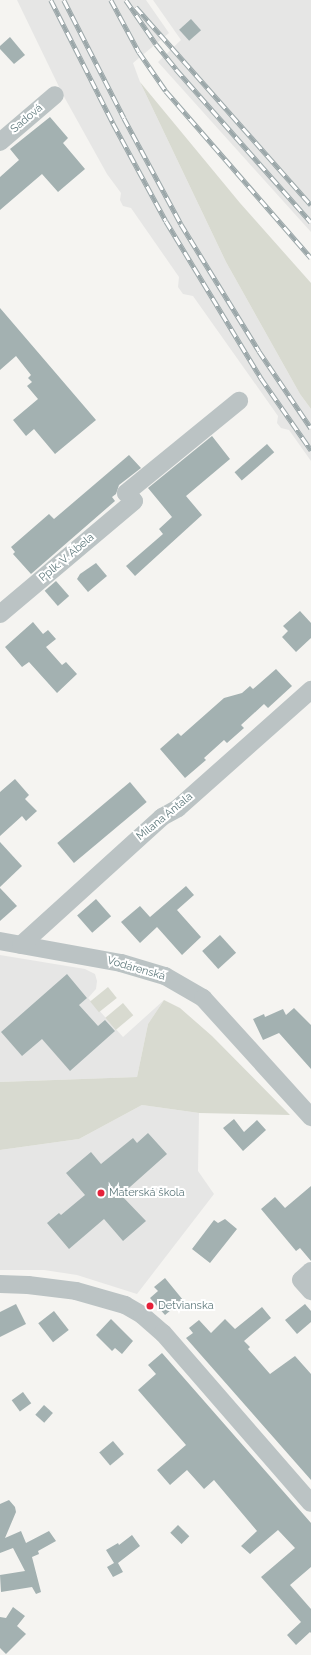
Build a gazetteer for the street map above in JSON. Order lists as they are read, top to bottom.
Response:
{
  "streets": {
    "street": [
      "Sadová",
      "Pplk. V. Ábela",
      "Milana Antala",
      "Vodárenská"
    ]
  },
  "crossings": [
    ["Milana Antala", "Vodárenská"]
  ],
  "places": ["Materská škola", "Detvianska"]
}
